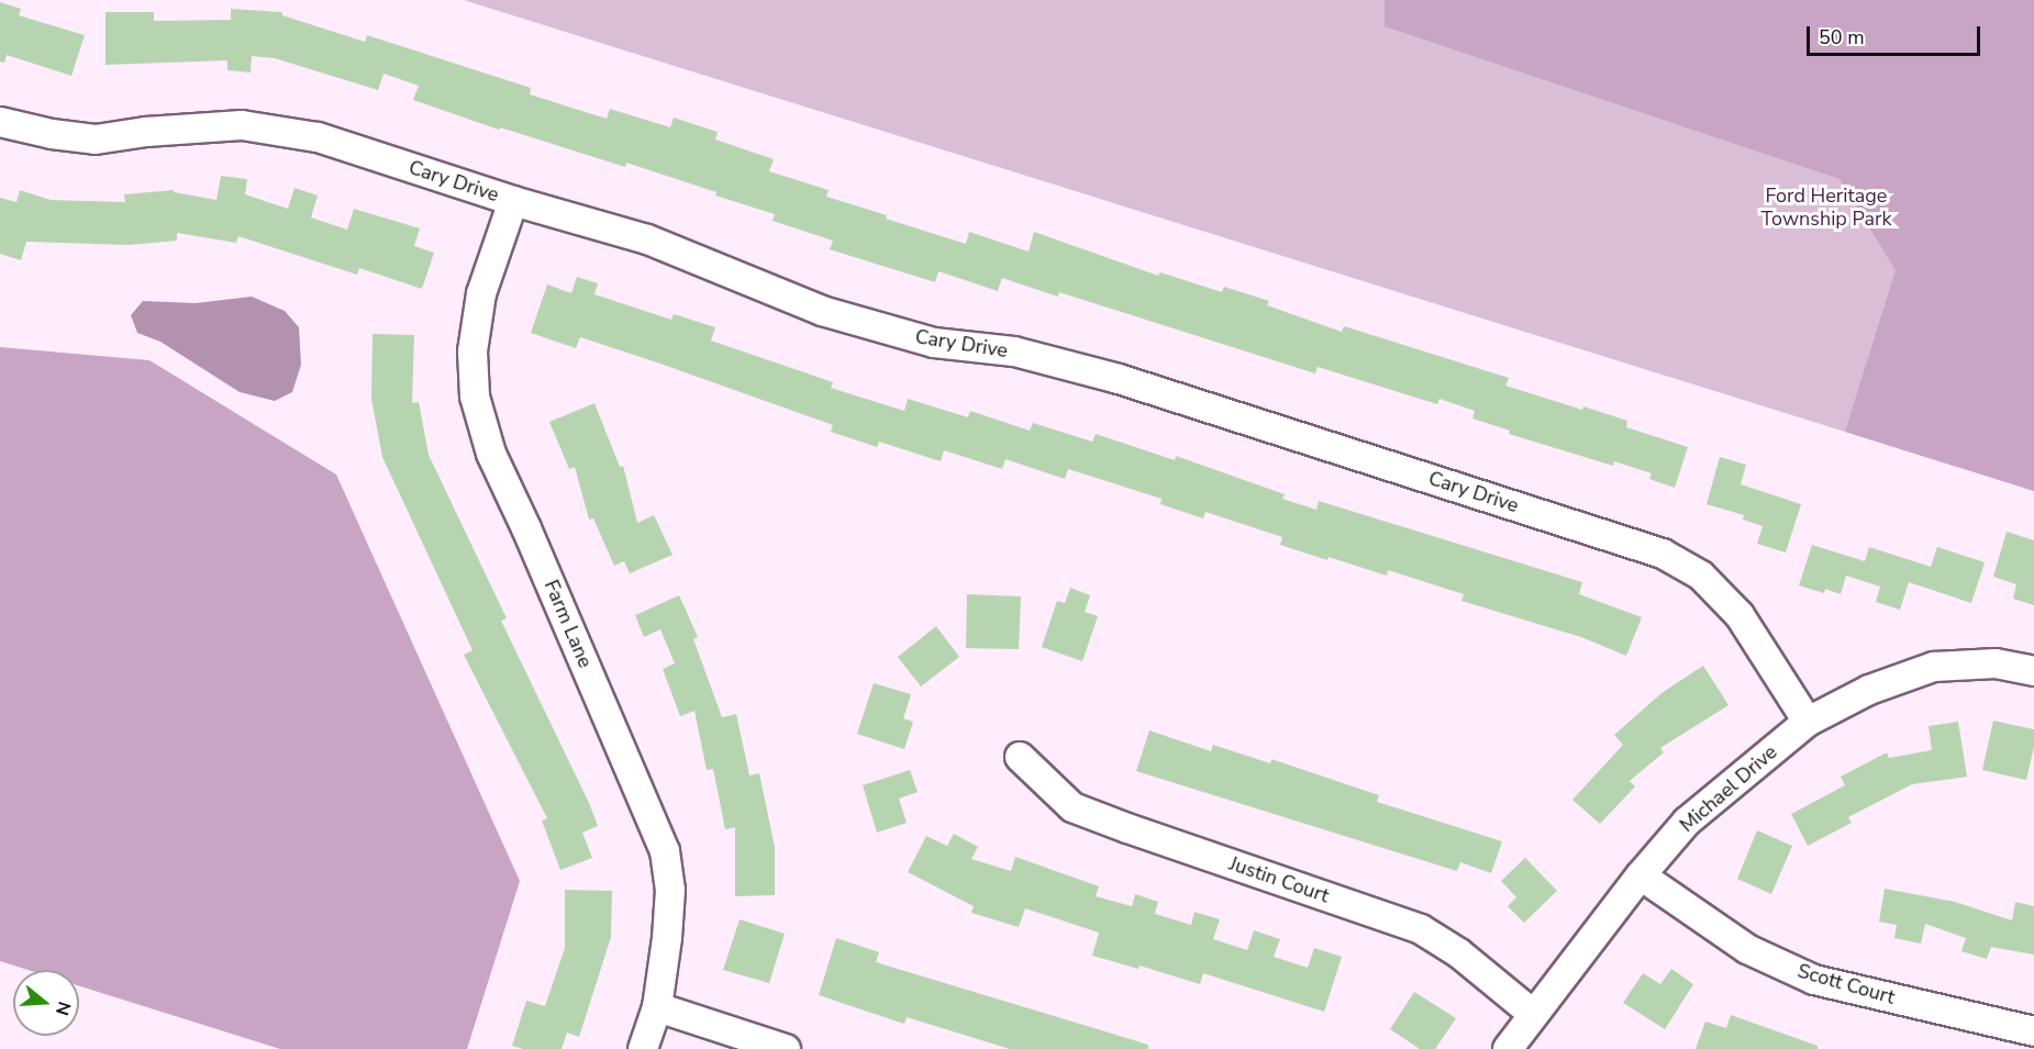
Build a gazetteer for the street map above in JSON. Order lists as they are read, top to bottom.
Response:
{
  "streets": {
    "street": [
      "Cary Drive",
      "Farm Lane",
      "Michael Drive",
      "Justin Court",
      "Scott Court"
    ]
  },
  "crossings": [
    ["Cary Drive", "Farm Lane"],
    ["Cary Drive", "Michael Drive"],
    ["Michael Drive", "Justin Court"],
    ["Michael Drive", "Scott Court"]
  ],
  "parks": ["Ford Heritage Township Park"],
  "scale_bar": "50 m",
  "north": "right"
}
